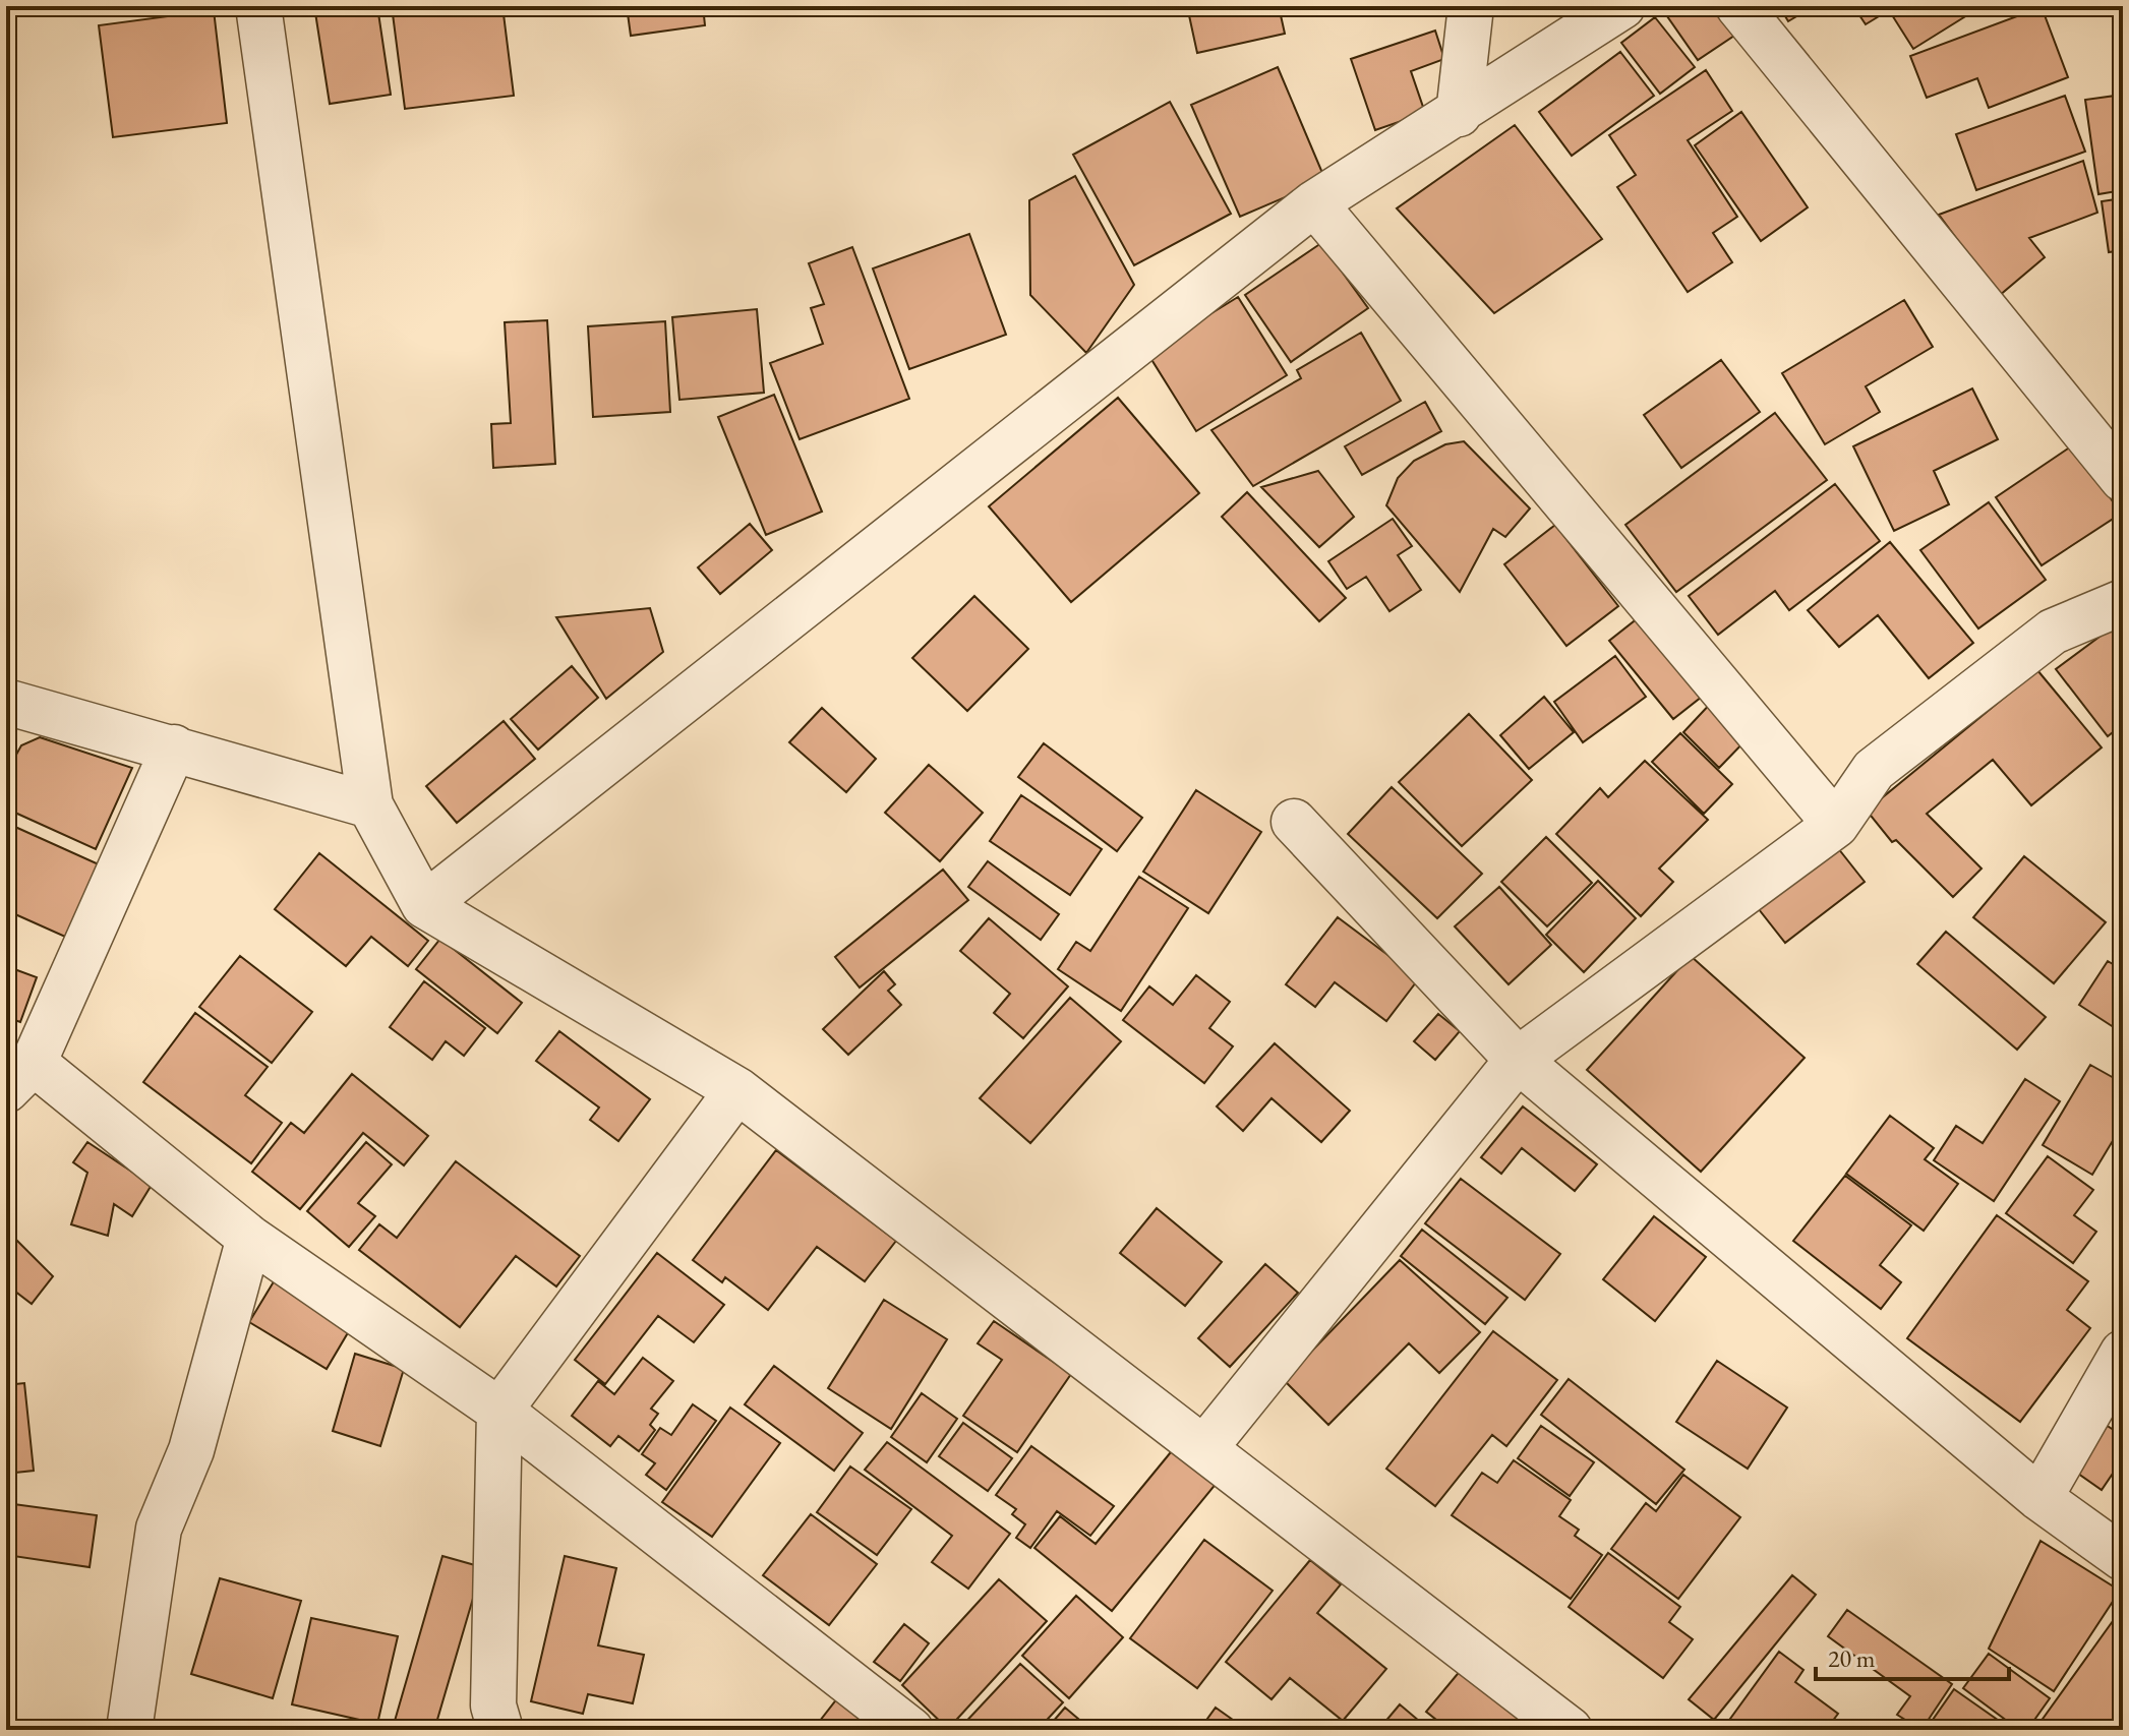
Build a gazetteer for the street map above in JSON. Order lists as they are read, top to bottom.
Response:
{
  "scale_bar": "20 m"
}
